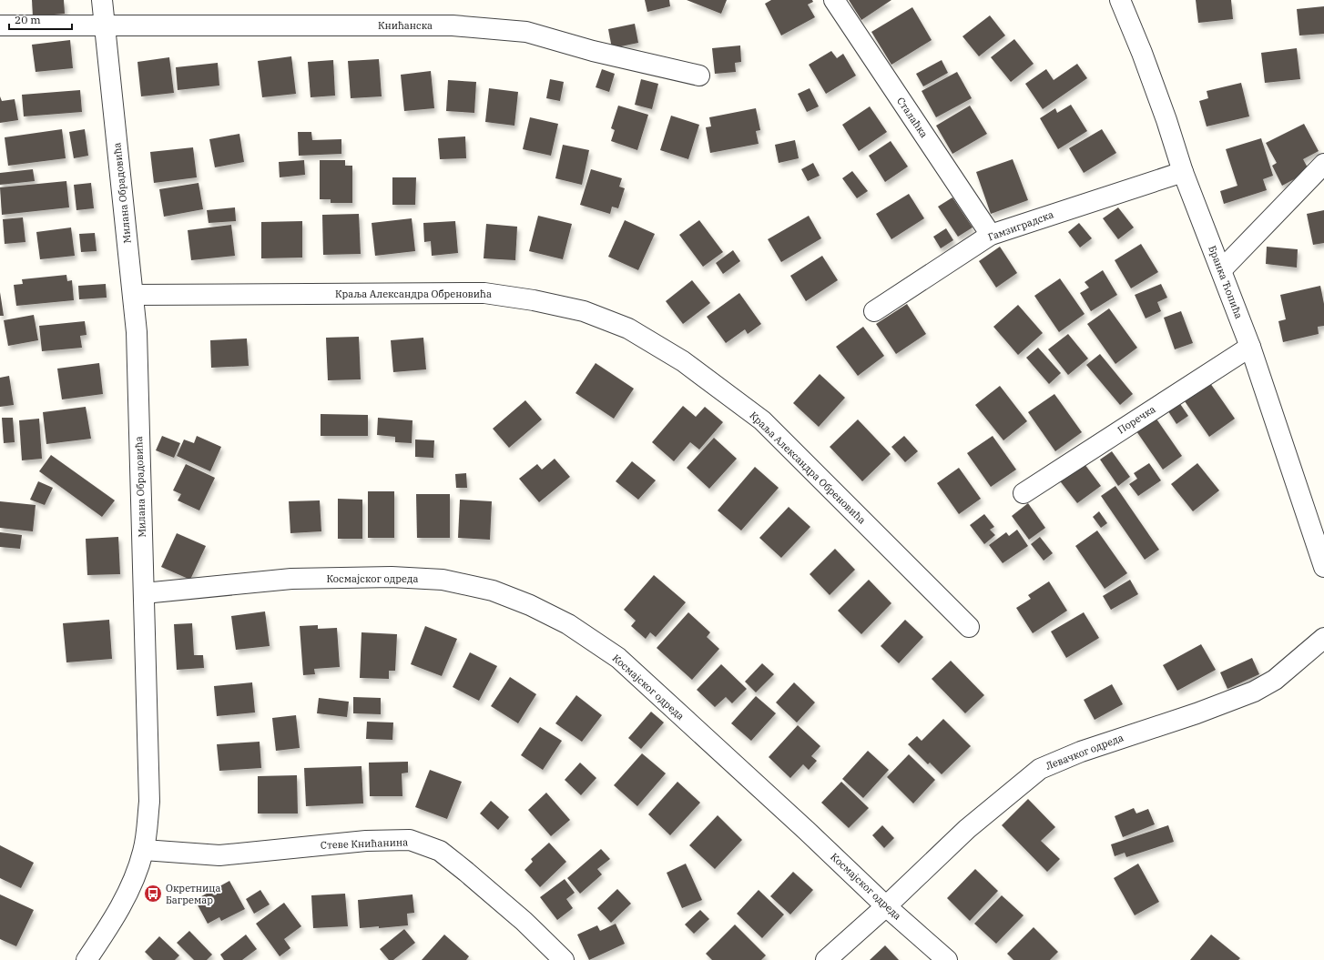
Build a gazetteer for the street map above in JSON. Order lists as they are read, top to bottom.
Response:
{
  "streets": {
    "street": [
      "Книћанска",
      "Сталаћка",
      "Милана Обрадовића",
      "Гамзиградска",
      "Бранка Ћопића",
      "Краља Александра Обреновића",
      "Поречка",
      "Космајског одреда",
      "Левачког одреда",
      "Стеве Книћанина"
    ]
  },
  "crossings": [
    ["Книћанска", "Милана Обрадовића"],
    ["Сталаћка", "Гамзиградска"],
    ["Милана Обрадовића", "Краља Александра Обреновића"],
    ["Милана Обрадовића", "Космајског одреда"],
    ["Милана Обрадовића", "Стеве Книћанина"],
    ["Гамзиградска", "Бранка Ћопића"],
    ["Бранка Ћопића", "Поречка"],
    ["Космајског одреда", "Левачког одреда"]
  ],
  "places": {
    "bus stop": ["Окретница Багремар"]
  },
  "scale_bar": "20 m"
}
